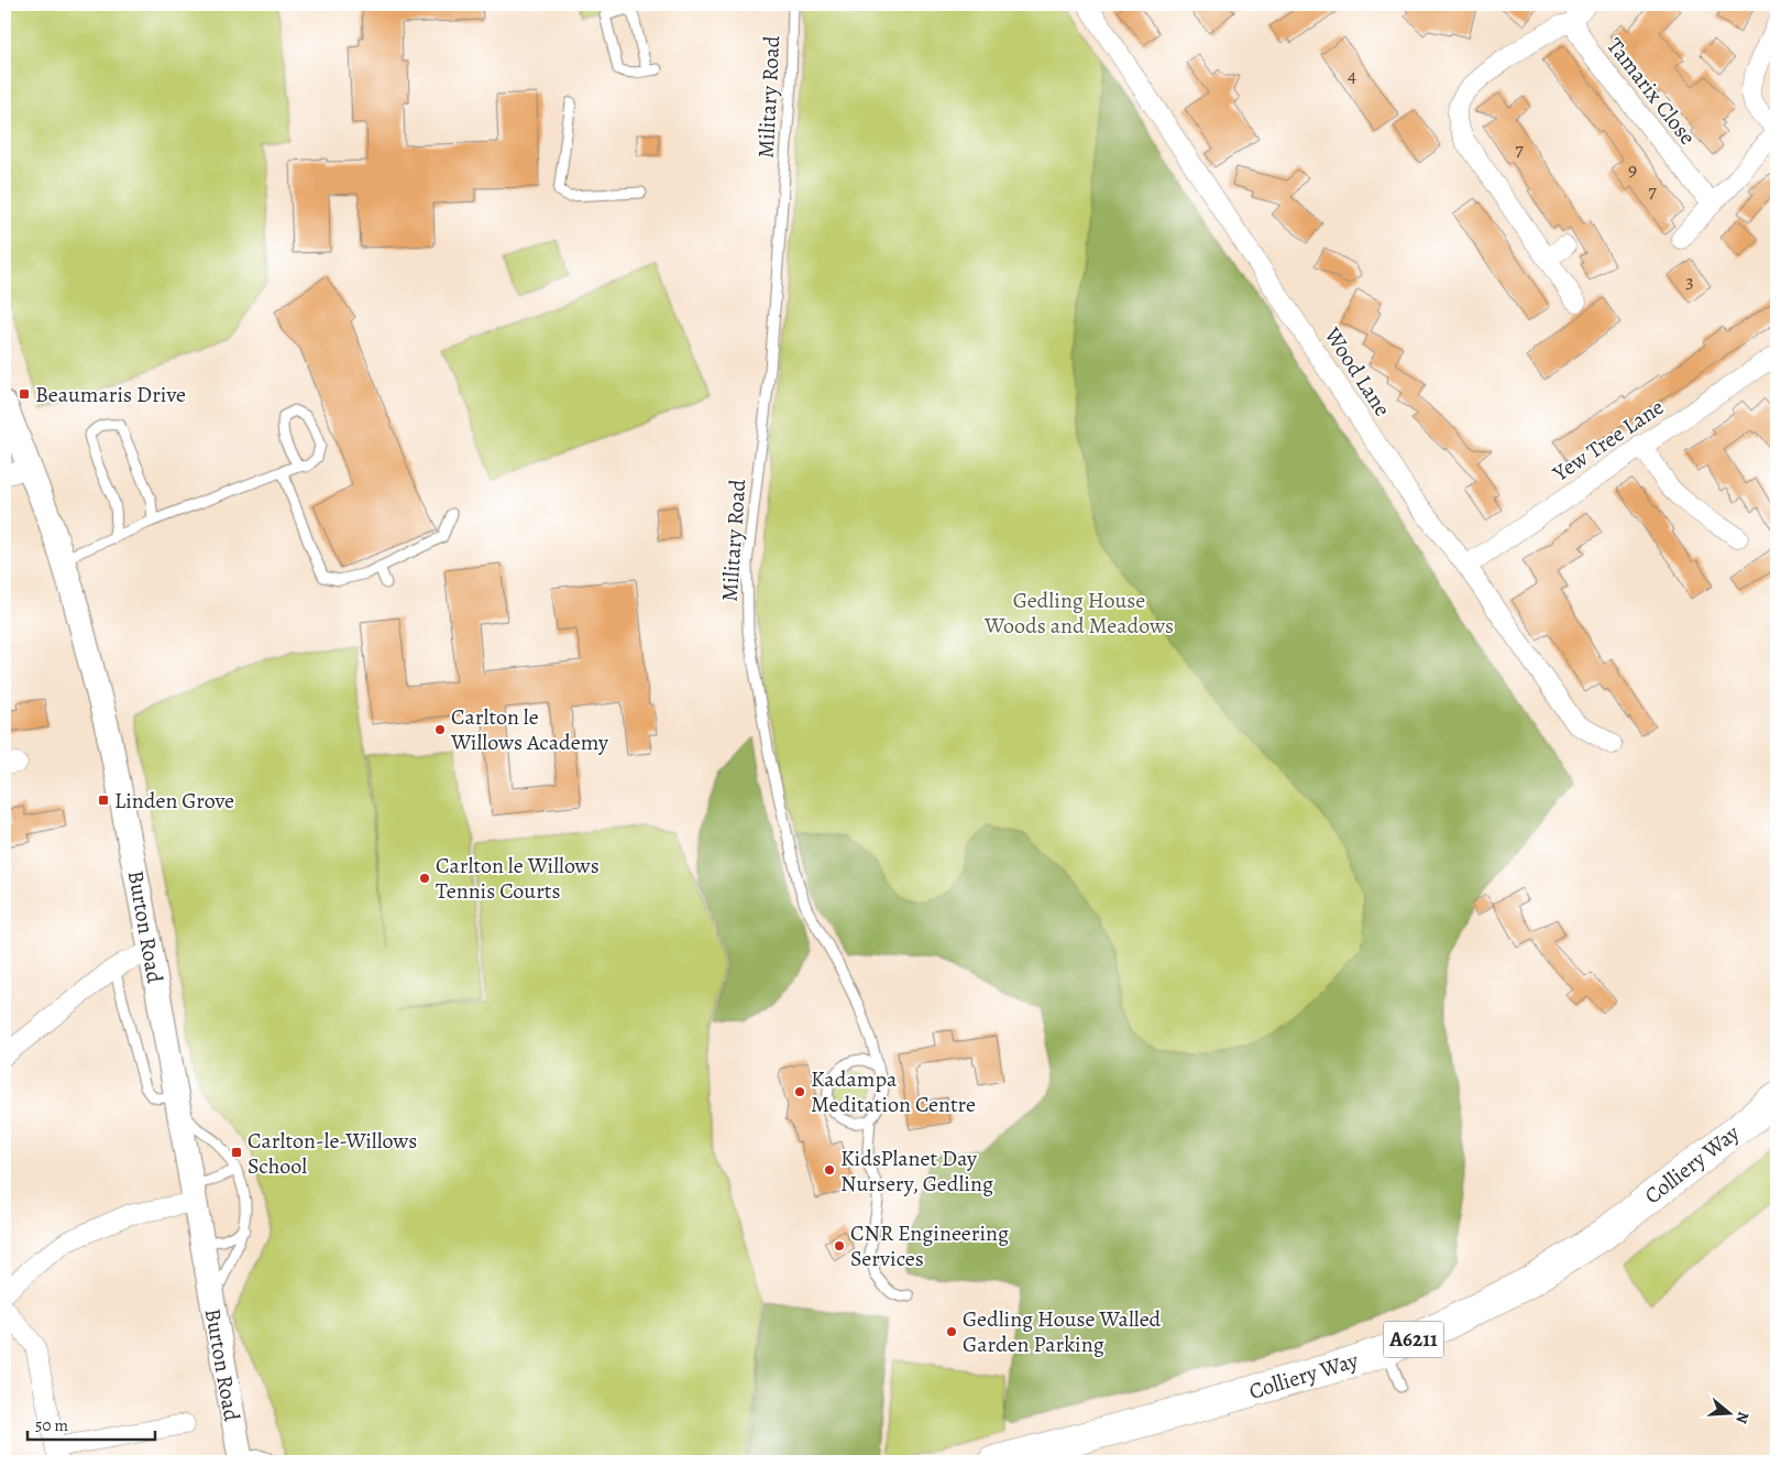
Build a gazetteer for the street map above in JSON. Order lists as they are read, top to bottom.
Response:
{
  "streets": {
    "main road": ["Colliery Way", "A6211"],
    "street": [
      "Tamarix Close",
      "Wood Lane",
      "Yew Tree Lane",
      "Burton Road"
    ],
    "lane": ["Military Road"]
  },
  "crossings": [
    ["Wood Lane", "Yew Tree Lane"]
  ],
  "parks": ["Gedling House Woods and Meadows"],
  "places": {
    "transit": ["Beaumaris Drive", "Linden Grove", "Carlton-le-Willows School"],
    "other": [
      "Carlton le Willows Academy",
      "Carlton le Willows Tennis Courts",
      "Kadampa Meditation Centre",
      "KidsPlanet Day Nursery, Gedling",
      "CNR Engineering Services",
      "Gedling House Walled Garden Parking"
    ]
  },
  "house_numbers": [
    "4",
    "7",
    "9",
    "7",
    "3"
  ],
  "scale_bar": "50 m",
  "north": "right"
}
